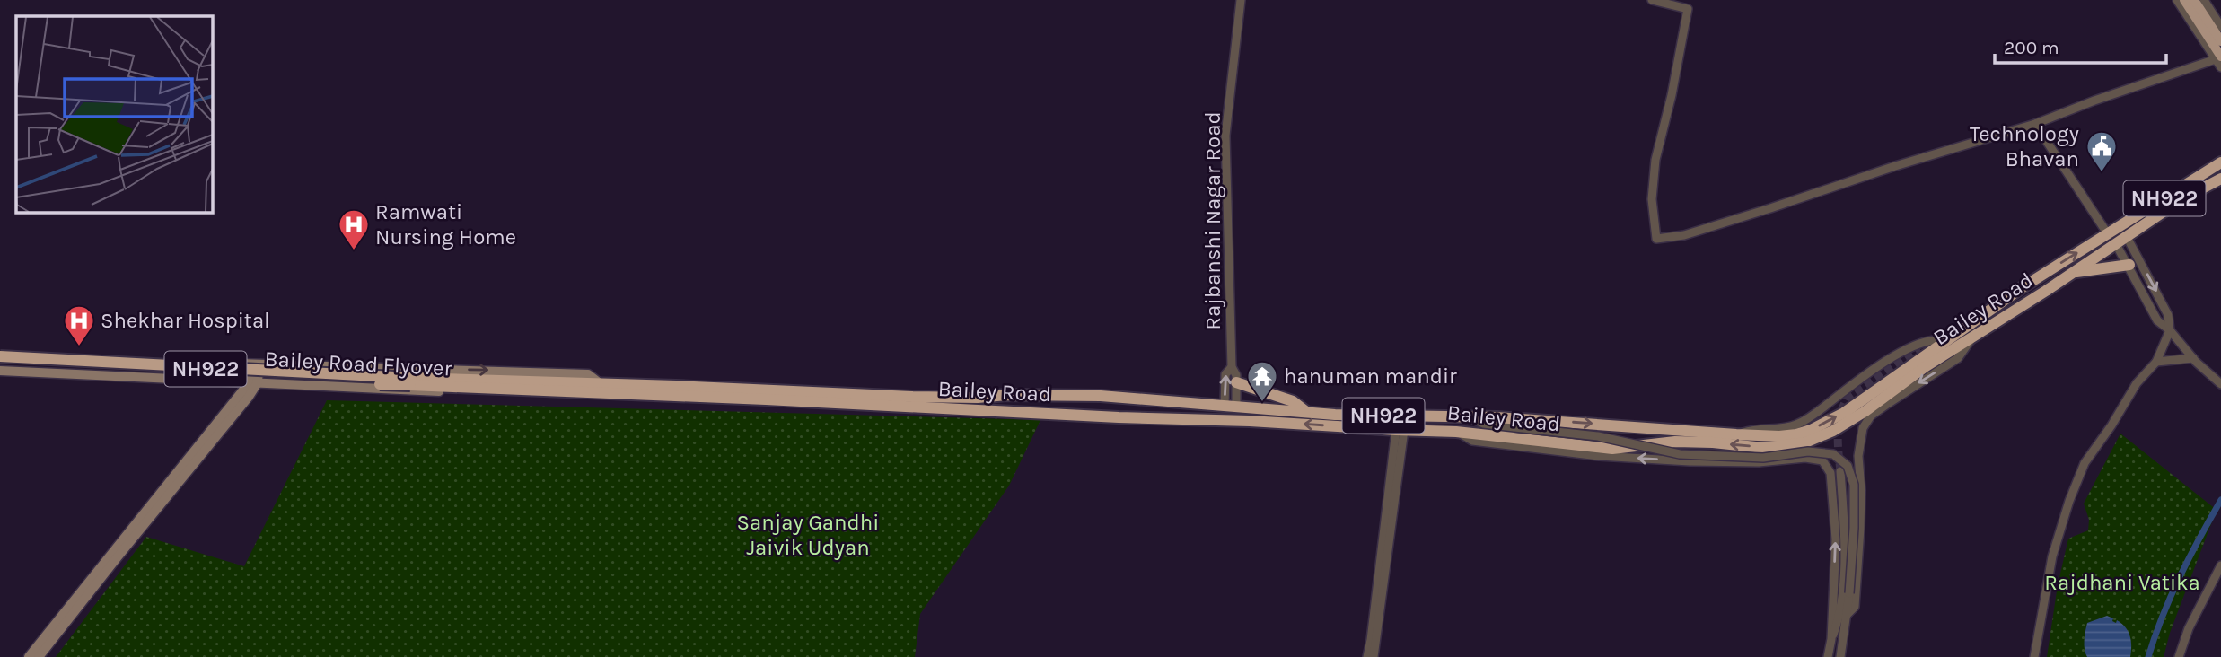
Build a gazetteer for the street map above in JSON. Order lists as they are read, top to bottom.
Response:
{
  "streets": {
    "highway": ["NH922", "Bailey Road", "Bailey Road Flyover"],
    "street": ["Rajbanshi Nagar Road"]
  },
  "crossings": [
    ["NH922", "Bailey Road"],
    ["Rajbanshi Nagar Road", "Bailey Road"],
    ["Bailey Road", "Bailey Road Flyover"]
  ],
  "parks": ["Sanjay Gandhi Jaivik Udyan", "Rajdhani Vatika"],
  "places": {
    "public building": ["Technology Bhavan"],
    "hospital": ["Ramwati Nursing Home", "Shekhar Hospital"],
    "temple": ["hanuman mandir"]
  },
  "scale_bar": "200 m"
}
